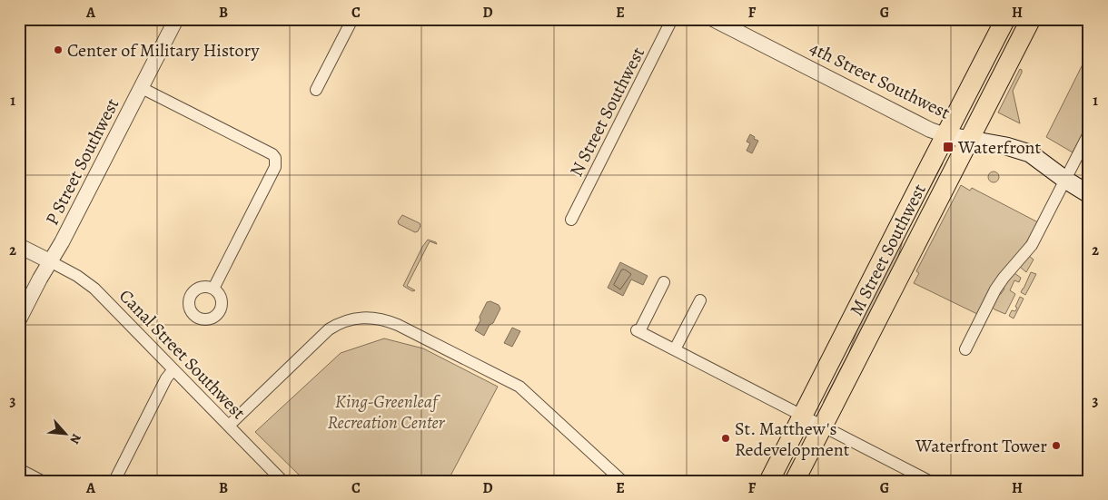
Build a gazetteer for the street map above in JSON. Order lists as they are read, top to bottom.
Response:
{
  "streets": {
    "main road": ["4th Street Southwest", "M Street Southwest"],
    "street": ["N Street Southwest", "P Street Southwest", "Canal Street Southwest"]
  },
  "crossings": [
    ["4th Street Southwest", "M Street Southwest"],
    ["P Street Southwest", "Canal Street Southwest"]
  ],
  "parks": ["King-Greenleaf Recreation Center"],
  "places": {
    "other": ["Center of Military History", "St. Matthew's Redevelopment", "Waterfront Tower"],
    "transit": ["Waterfront"]
  },
  "north": "bottom right",
  "grid": {
    "columns": [
      "A",
      "B",
      "C",
      "D",
      "E",
      "F",
      "G",
      "H"
    ],
    "rows": ["1", "2", "3"]
  }
}
